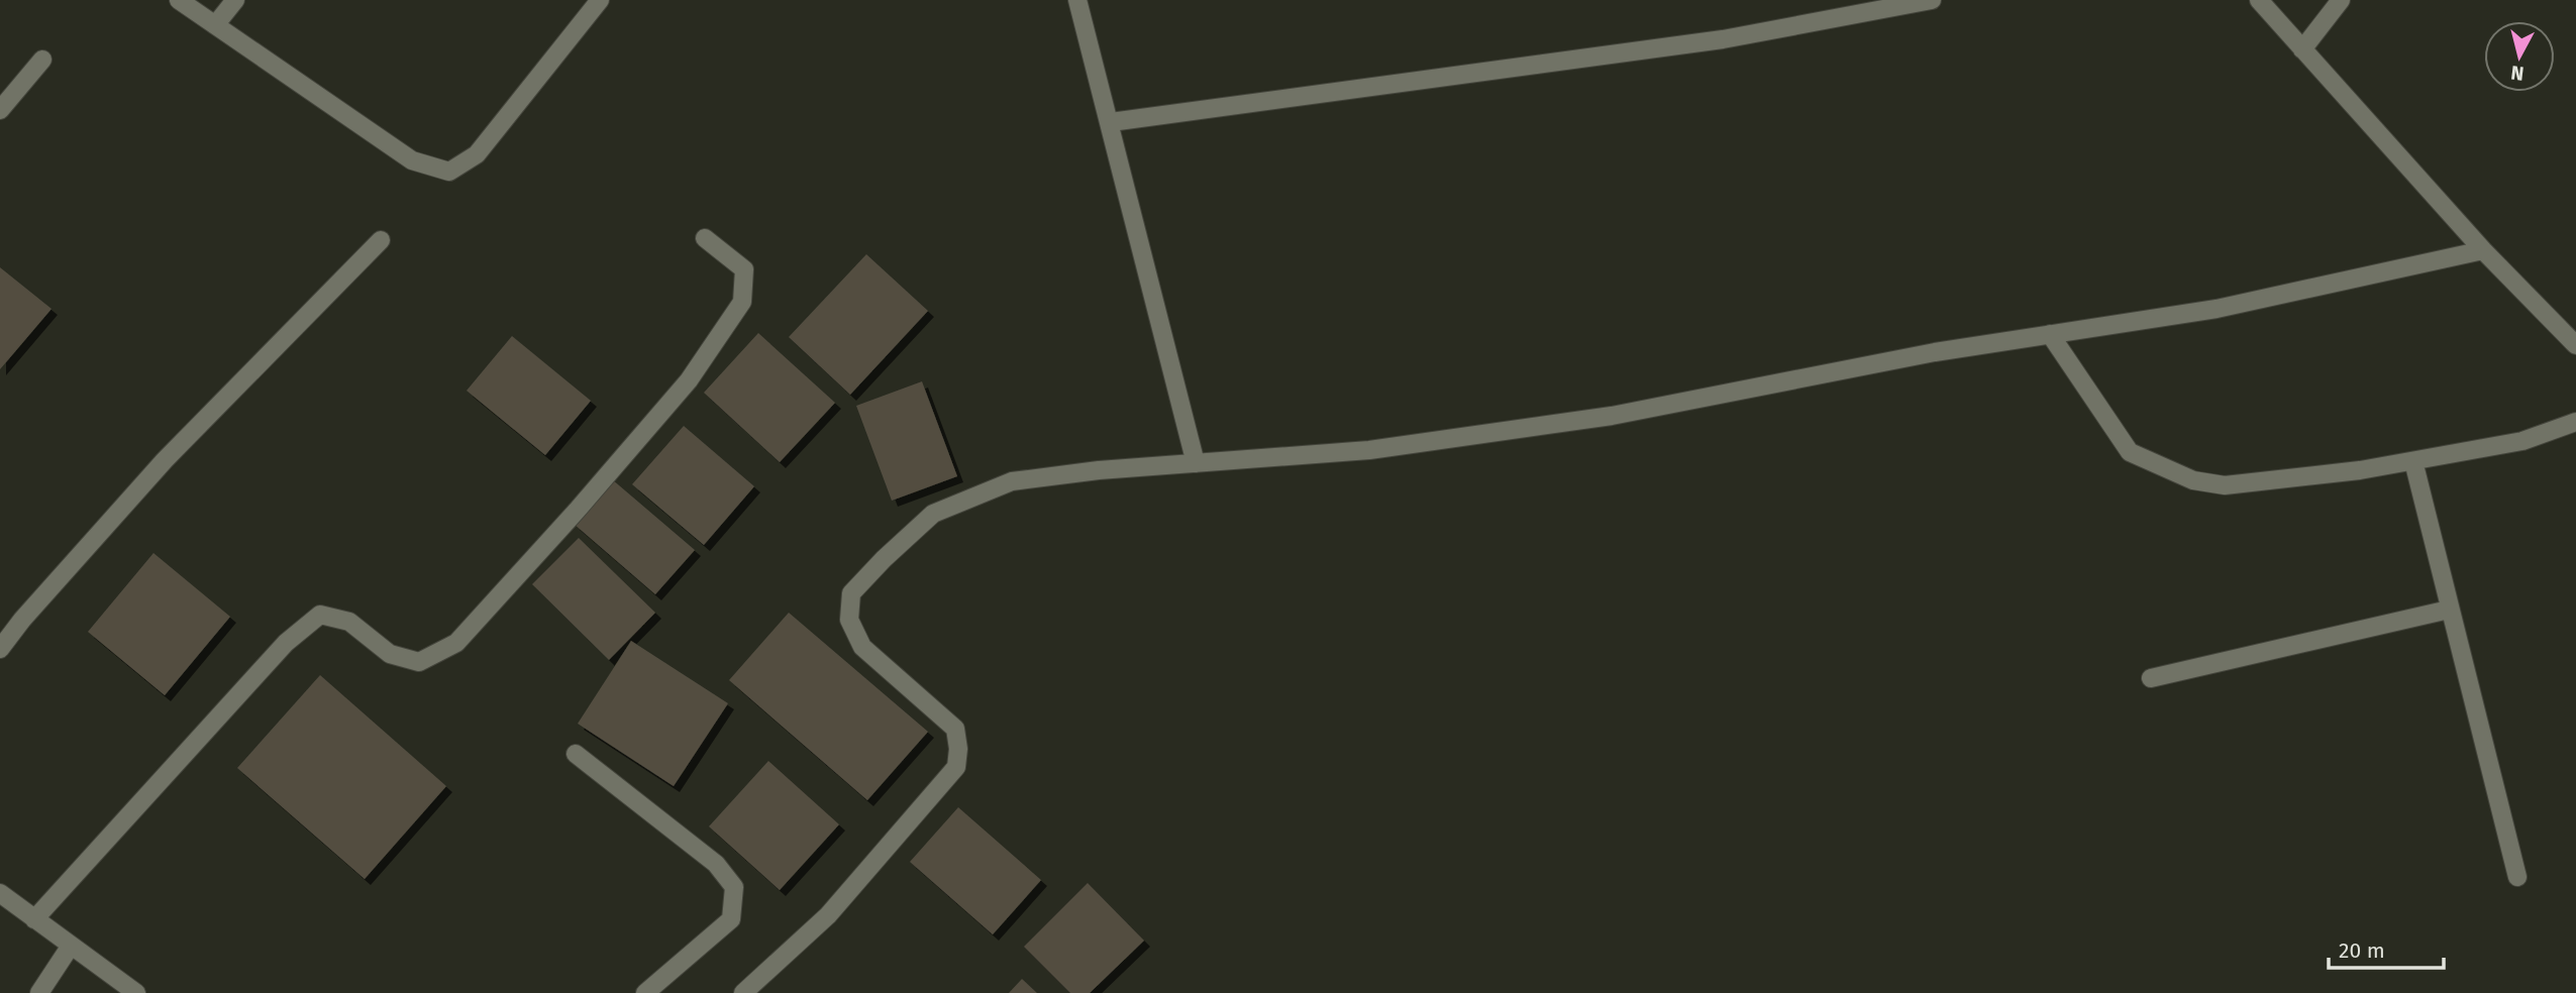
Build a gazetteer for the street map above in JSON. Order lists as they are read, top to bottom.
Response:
{
  "scale_bar": "20 m",
  "north": "bottom"
}
